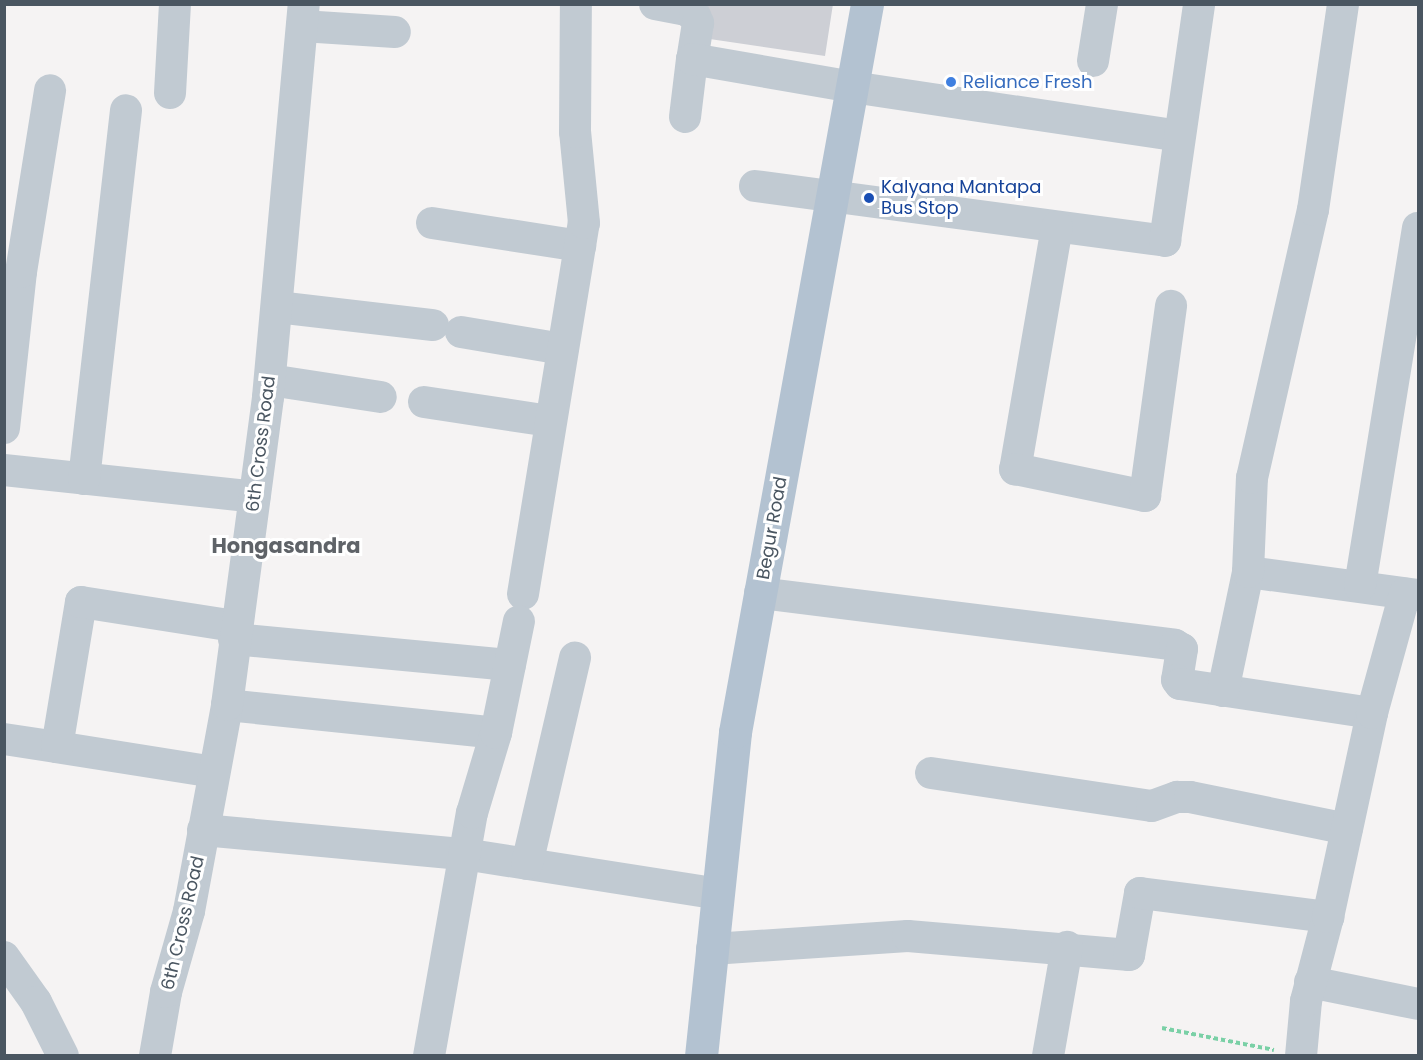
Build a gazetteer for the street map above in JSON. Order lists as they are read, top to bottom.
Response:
{
  "streets": {
    "main road": ["Begur Road"],
    "street": ["6th Cross Road"]
  },
  "districts": ["Hongasandra"],
  "places": ["Reliance Fresh", "Kalyana Mantapa Bus Stop"]
}
